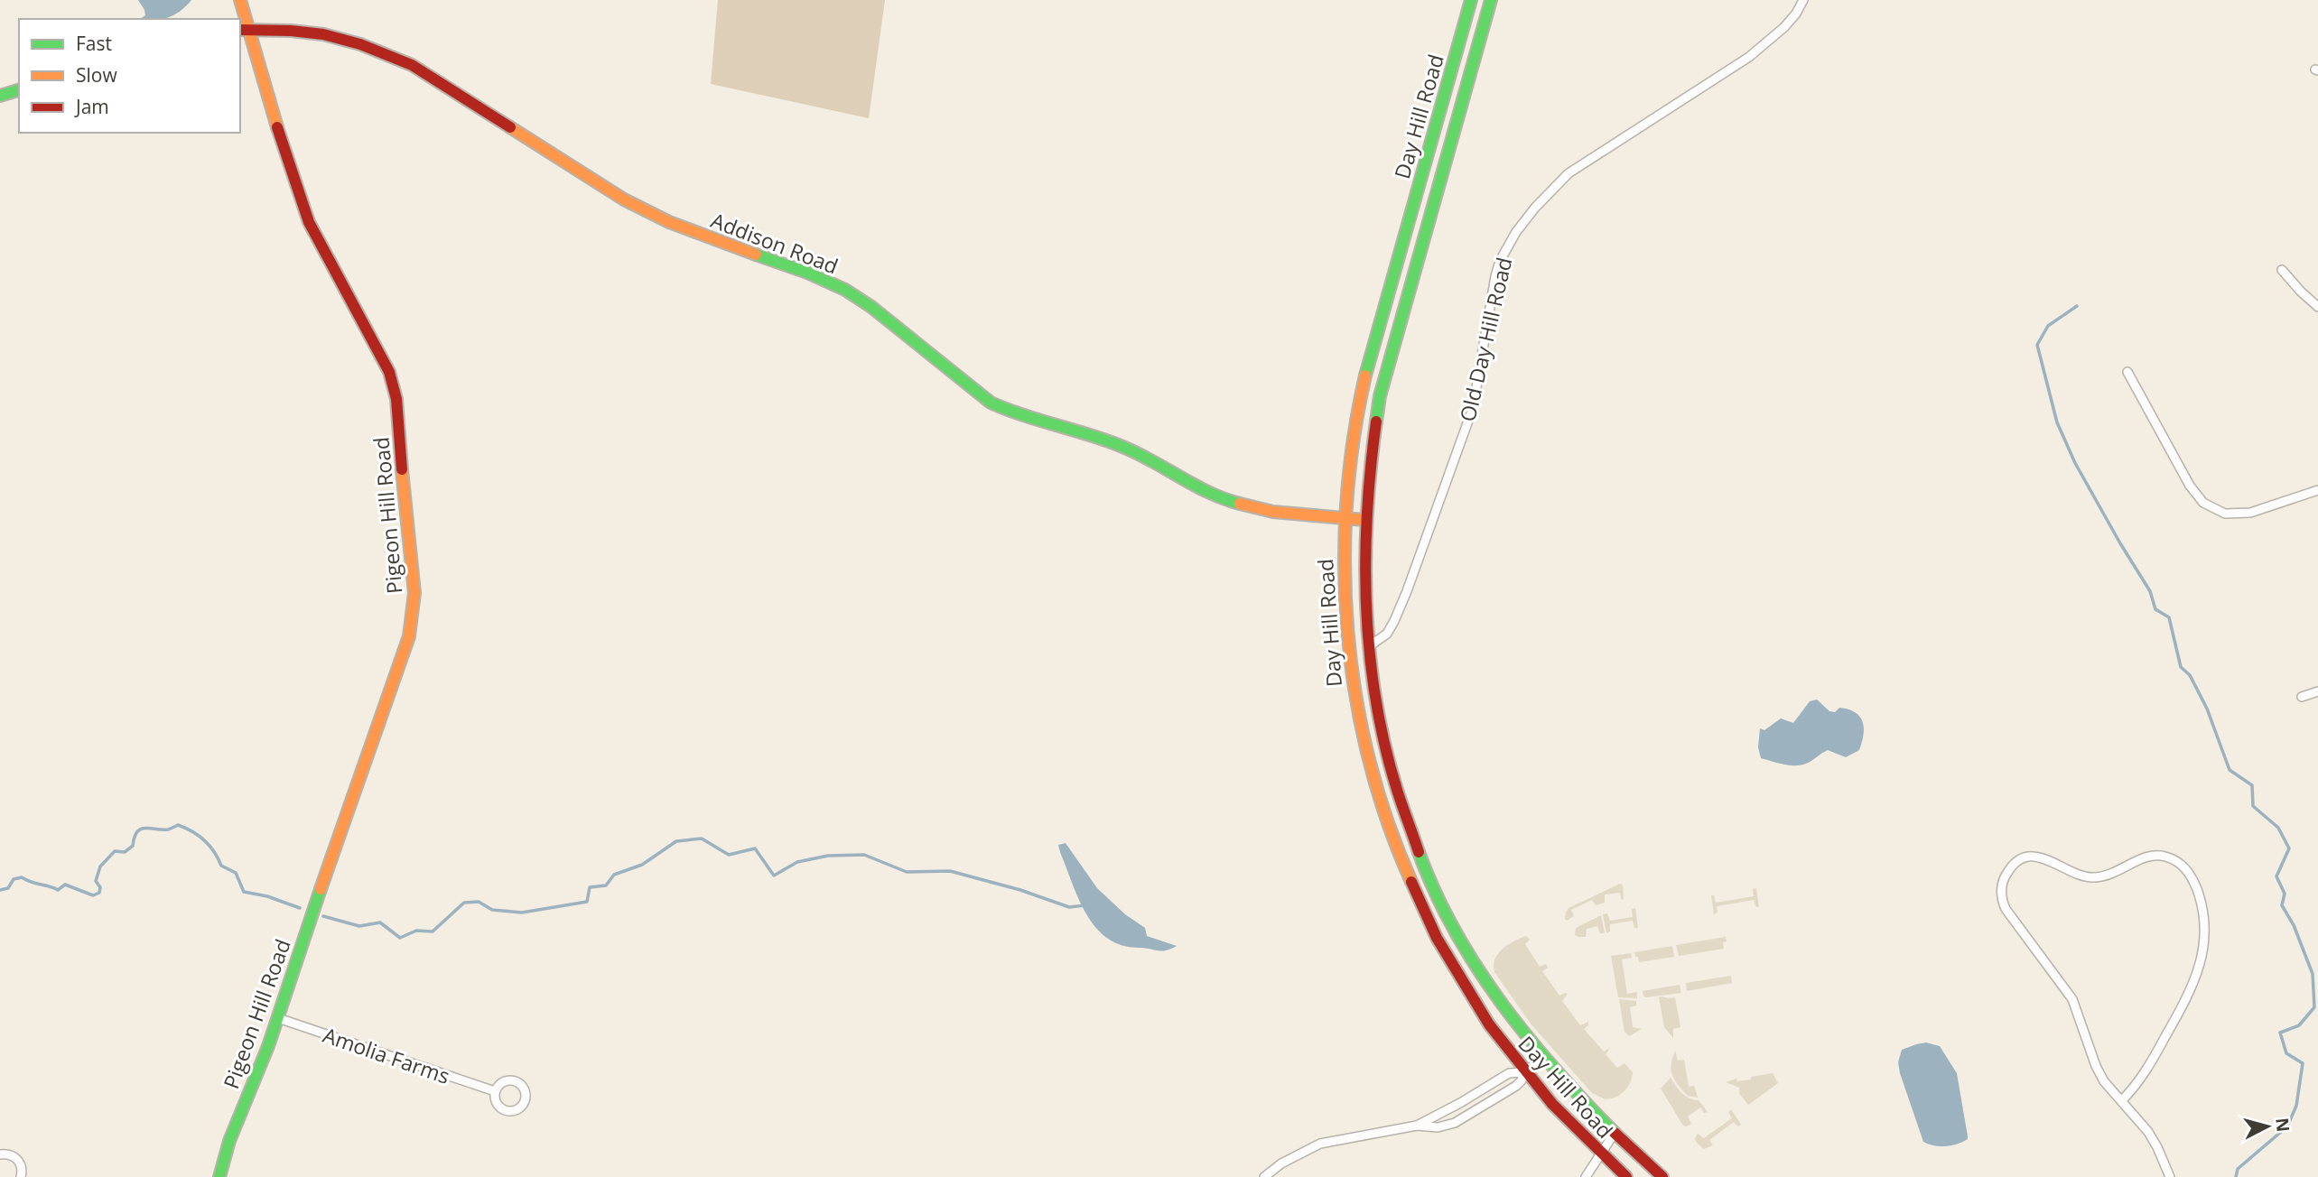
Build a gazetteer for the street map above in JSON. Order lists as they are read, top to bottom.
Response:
{
  "streets": {
    "main road": ["Day Hill Road", "Addison Road", "Pigeon Hill Road"],
    "street": ["Old Day Hill Road", "Amolia Farms"]
  },
  "crossings": [
    ["Day Hill Road", "Addison Road"],
    ["Day Hill Road", "Old Day Hill Road"],
    ["Addison Road", "Pigeon Hill Road"],
    ["Pigeon Hill Road", "Amolia Farms"]
  ],
  "legend": ["Fast", "Slow", "Jam"],
  "north": "right"
}
